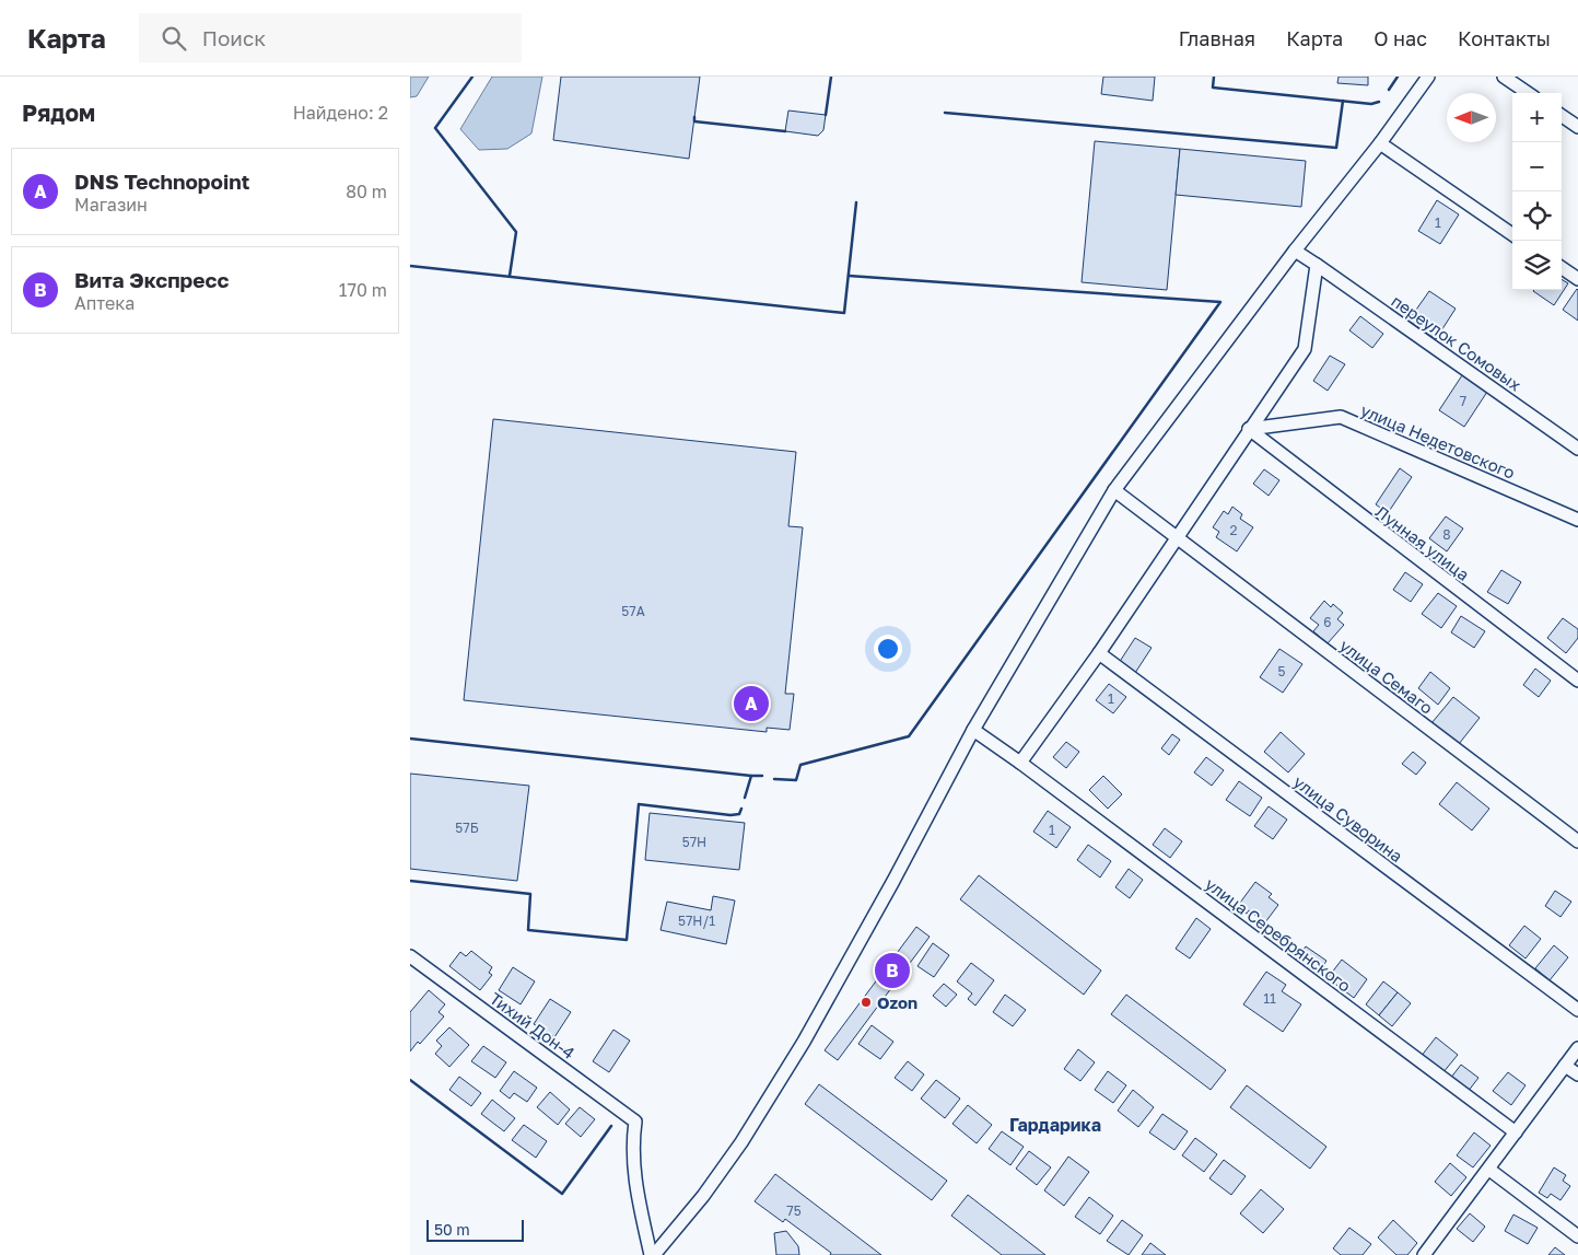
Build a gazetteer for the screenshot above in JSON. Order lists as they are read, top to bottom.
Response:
{
  "streets": {
    "street": [
      "переулок Сомовых",
      "улица Недетовского",
      "Лунная улица",
      "улица Семаго",
      "улица Суворина",
      "улица Серебрянского",
      "Тихий Дон-4"
    ]
  },
  "crossings": [
    ["улица Недетовского", "Лунная улица"]
  ],
  "districts": ["Гардарика"],
  "places": ["Ozon"],
  "house_numbers": [
    "1",
    "7",
    "2",
    "8",
    "57А",
    "6",
    "5",
    "1",
    "57Б",
    "1",
    "57Н",
    "57Н/1",
    "11",
    "75"
  ],
  "scale_bar": "50 m",
  "north": "left",
  "page": {
    "header": "Карта",
    "search": "Поиск",
    "nav": [
      "Главная",
      "Карта",
      "О нас",
      "Контакты"
    ],
    "heading": ["Рядом", "Найдено: 2"],
    "map_buttons": ["+", "−"],
    "list": [
      {
        "mark": "A",
        "name": "DNS Technopoint",
        "note": "Магазин",
        "value": "80 m"
      },
      {
        "mark": "B",
        "name": "Вита Экспресс",
        "note": "Аптека",
        "value": "170 m"
      }
    ],
    "pins": ["A", "B"],
    "scale": "50 m"
  }
}
